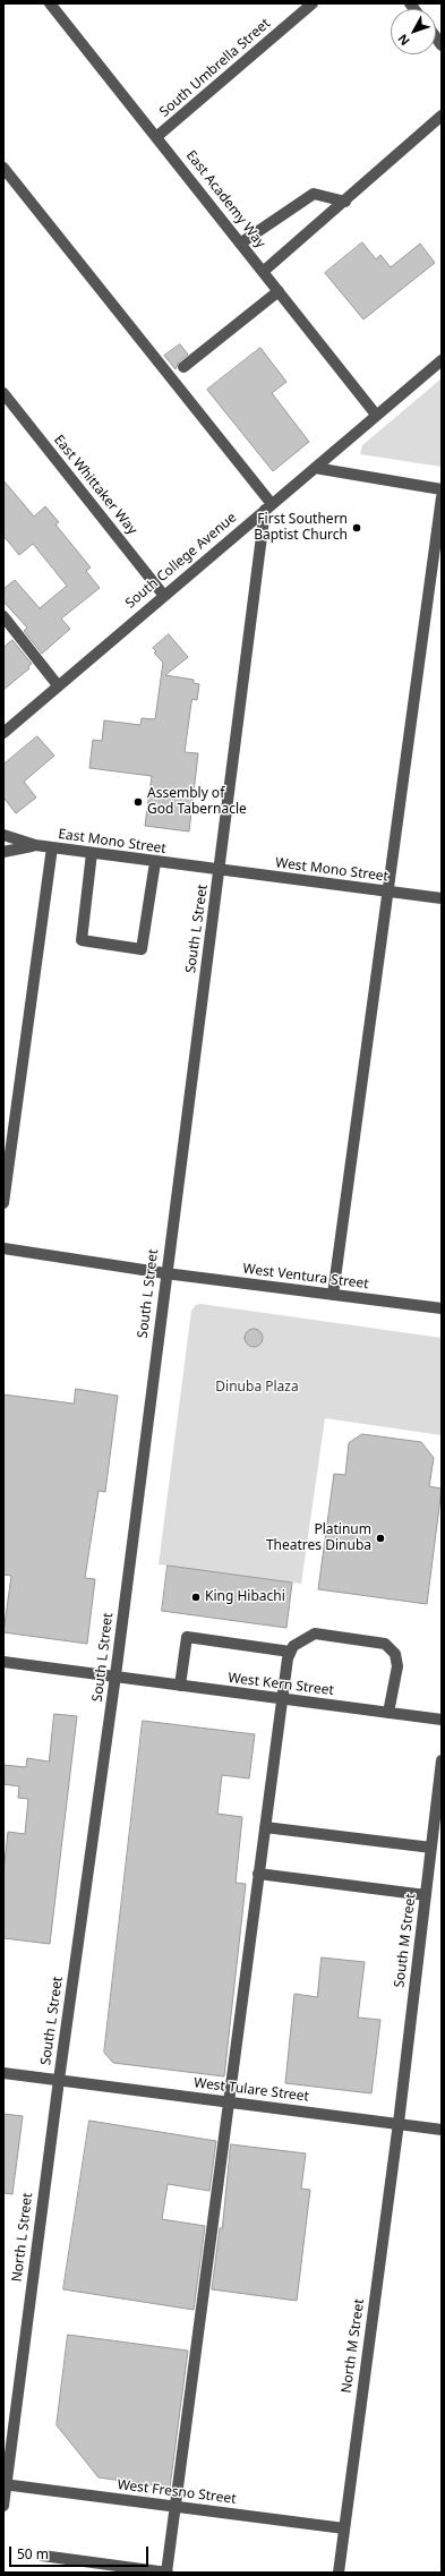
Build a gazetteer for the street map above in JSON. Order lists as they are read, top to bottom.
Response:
{
  "streets": {
    "street": [
      "South Umbrella Street",
      "East Academy Way",
      "East Whittaker Way",
      "South College Avenue",
      "East Mono Street",
      "West Mono Street",
      "South L Street",
      "West Ventura Street",
      "West Kern Street",
      "South M Street",
      "West Tulare Street",
      "North L Street",
      "North M Street",
      "West Fresno Street"
    ]
  },
  "crossings": [
    ["South Umbrella Street", "East Academy Way"],
    ["East Academy Way", "South College Avenue"],
    ["East Whittaker Way", "South College Avenue"],
    ["South College Avenue", "South L Street"],
    ["East Mono Street", "West Mono Street"],
    ["East Mono Street", "South L Street"],
    ["West Mono Street", "South L Street"],
    ["South L Street", "West Ventura Street"],
    ["South L Street", "West Kern Street"],
    ["South L Street", "West Tulare Street"],
    ["South L Street", "North L Street"],
    ["South M Street", "West Tulare Street"],
    ["South M Street", "North M Street"],
    ["West Tulare Street", "North L Street"],
    ["West Tulare Street", "North M Street"],
    ["North L Street", "West Fresno Street"],
    ["North M Street", "West Fresno Street"]
  ],
  "parks": ["Dinuba Plaza"],
  "places": [
    "First Southern Baptist Church",
    "Assembly of God Tabernacle",
    "Platinum Theatres Dinuba",
    "King Hibachi"
  ],
  "scale_bar": "50 m",
  "north": "bottom left"
}
